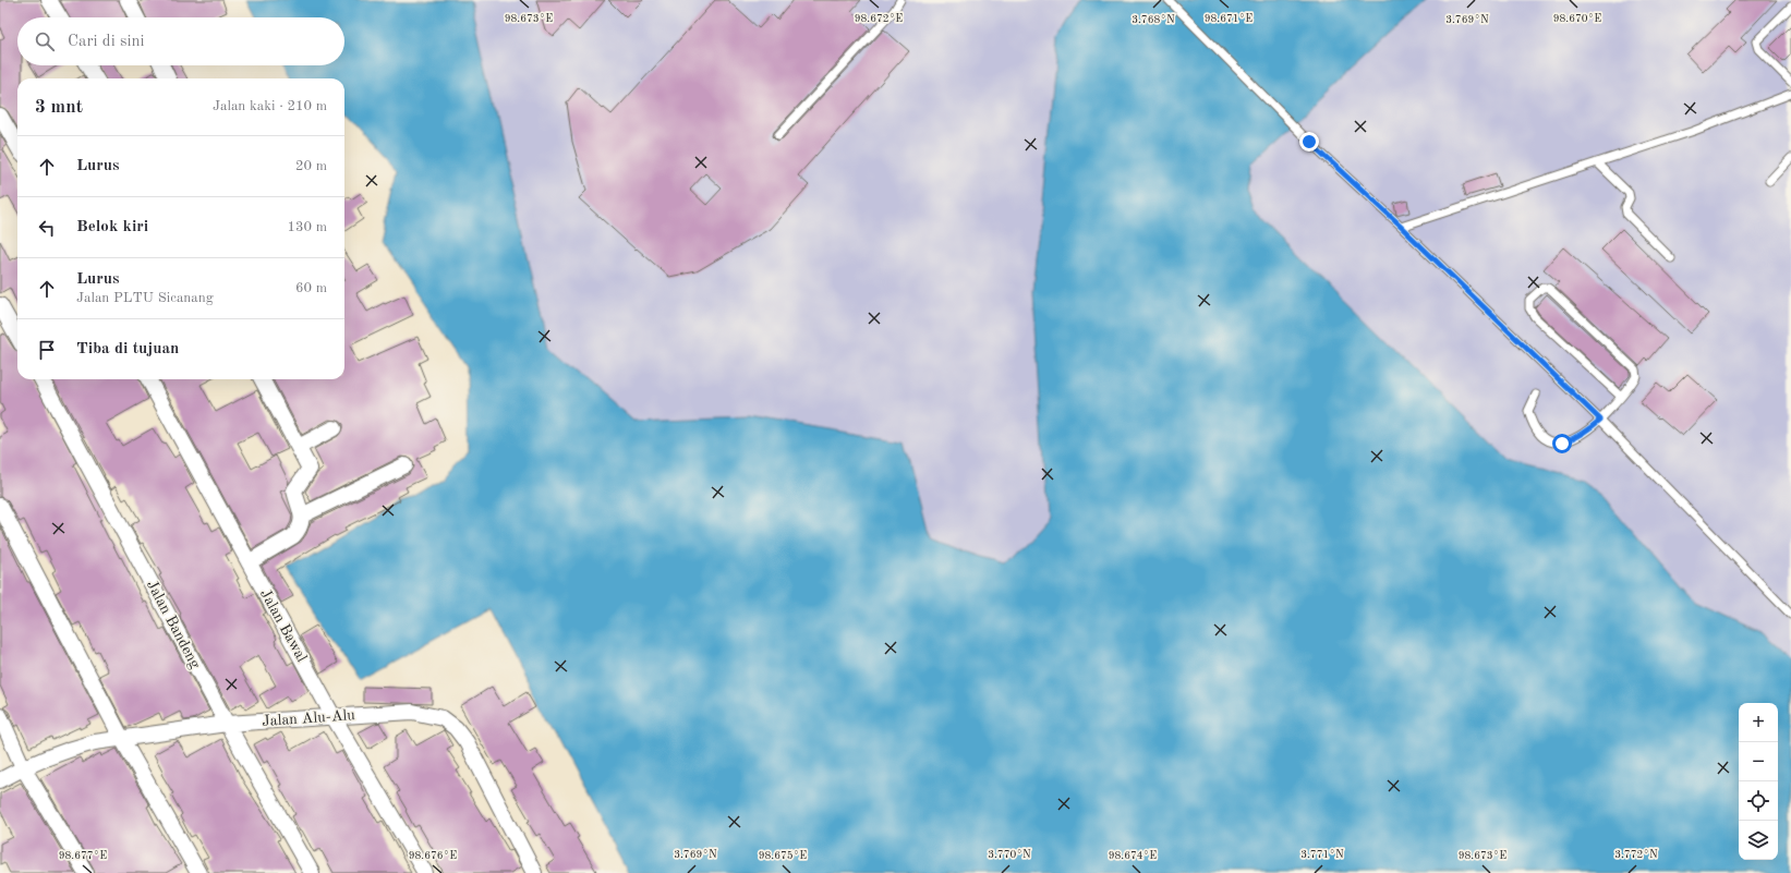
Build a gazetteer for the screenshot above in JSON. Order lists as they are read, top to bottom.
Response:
{
  "streets": {
    "street": ["Jalan Bandeng", "Jalan Bawal", "Jalan Alu-Alu"]
  },
  "crossings": [
    ["Jalan Bandeng", "Jalan Alu-Alu"],
    ["Jalan Bawal", "Jalan Alu-Alu"]
  ],
  "page": {
    "search": "Cari di sini",
    "heading": ["3 mnt", "Jalan kaki · 210 m"],
    "list": [
      ["Lurus", "20 m"],
      ["Belok kiri", "130 m"],
      ["Lurus", "Jalan PLTU Sicanang", "60 m"],
      "Tiba di tujuan"
    ],
    "map_buttons": ["+", "−"]
  },
  "coordinates": [
    "98.671°E",
    "98.670°E",
    "98.673°E",
    "98.672°E",
    "3.768°N",
    "3.769°N",
    "3.770°N",
    "3.771°N",
    "3.772°N",
    "98.677°E",
    "98.676°E",
    "98.675°E",
    "98.674°E"
  ]
}
